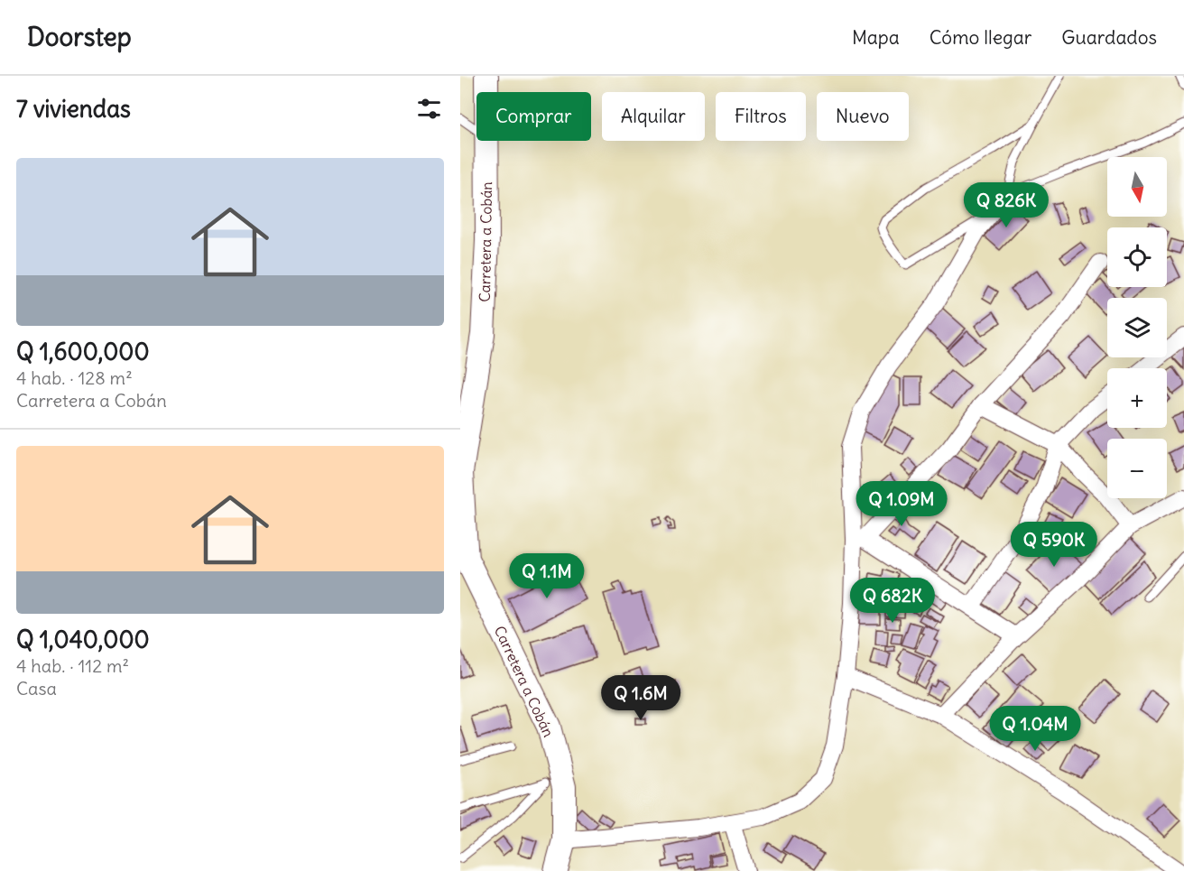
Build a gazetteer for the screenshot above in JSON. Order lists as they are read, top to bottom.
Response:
{
  "streets": {
    "street": ["Carretera a Cobán"]
  },
  "north": "bottom",
  "page": {
    "header": "Doorstep",
    "nav": ["Mapa", "Cómo llegar", "Guardados"],
    "heading": "7 viviendas",
    "chip": [
      "Comprar",
      "Alquilar",
      "Filtros",
      "Nuevo"
    ],
    "list": [
      {
        "name": "Q 1,600,000",
        "note": "4 hab. · 128 m² · Carretera a Cobán"
      },
      {
        "name": "Q 1,040,000",
        "note": "4 hab. · 112 m² · Casa"
      }
    ],
    "map_buttons": ["+", "−"],
    "price": [
      "Q 826K",
      "Q 1.09M",
      "Q 590K",
      "Q 1.1M",
      "Q 682K",
      "Q 1.6M",
      "Q 1.04M"
    ]
  }
}
